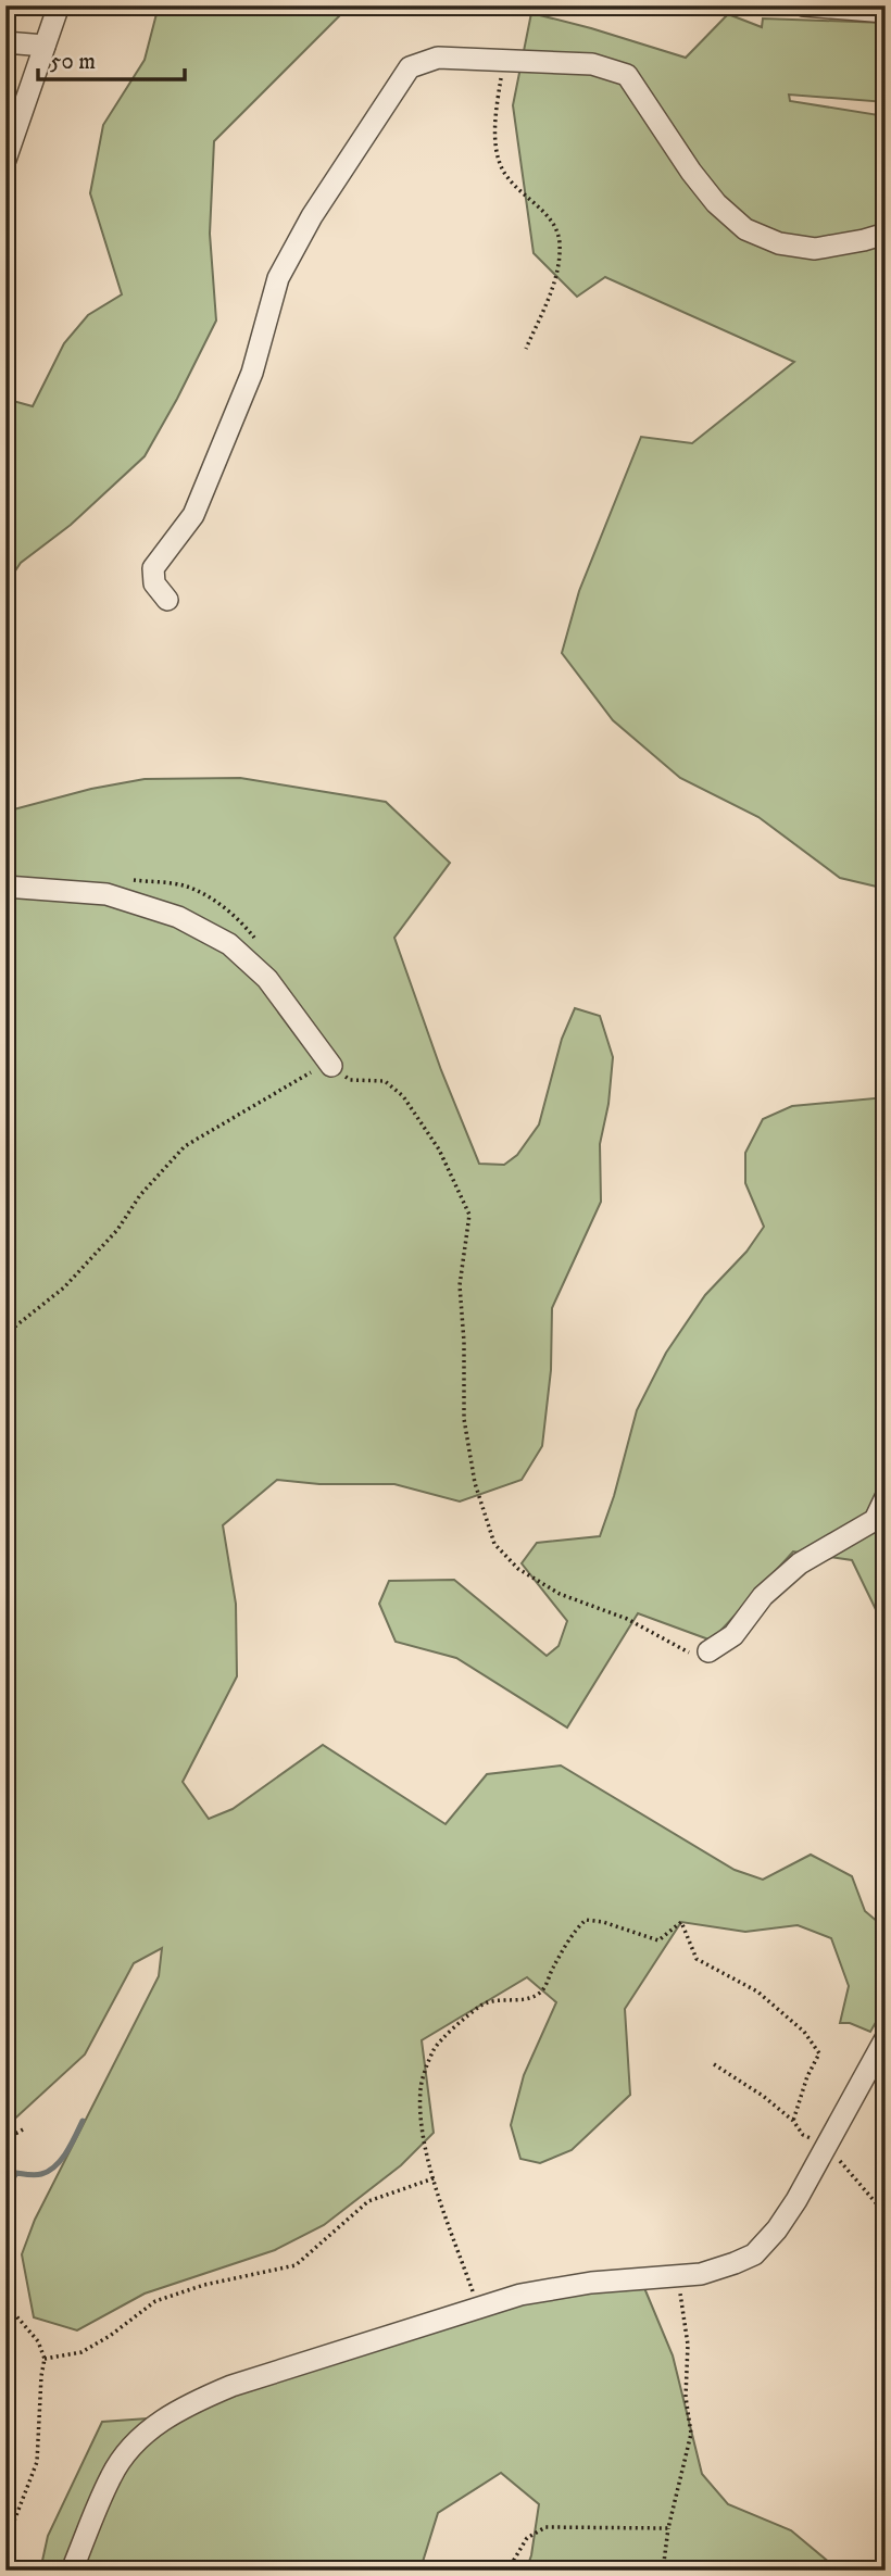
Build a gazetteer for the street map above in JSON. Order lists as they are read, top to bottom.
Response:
{
  "scale_bar": "50 m"
}
